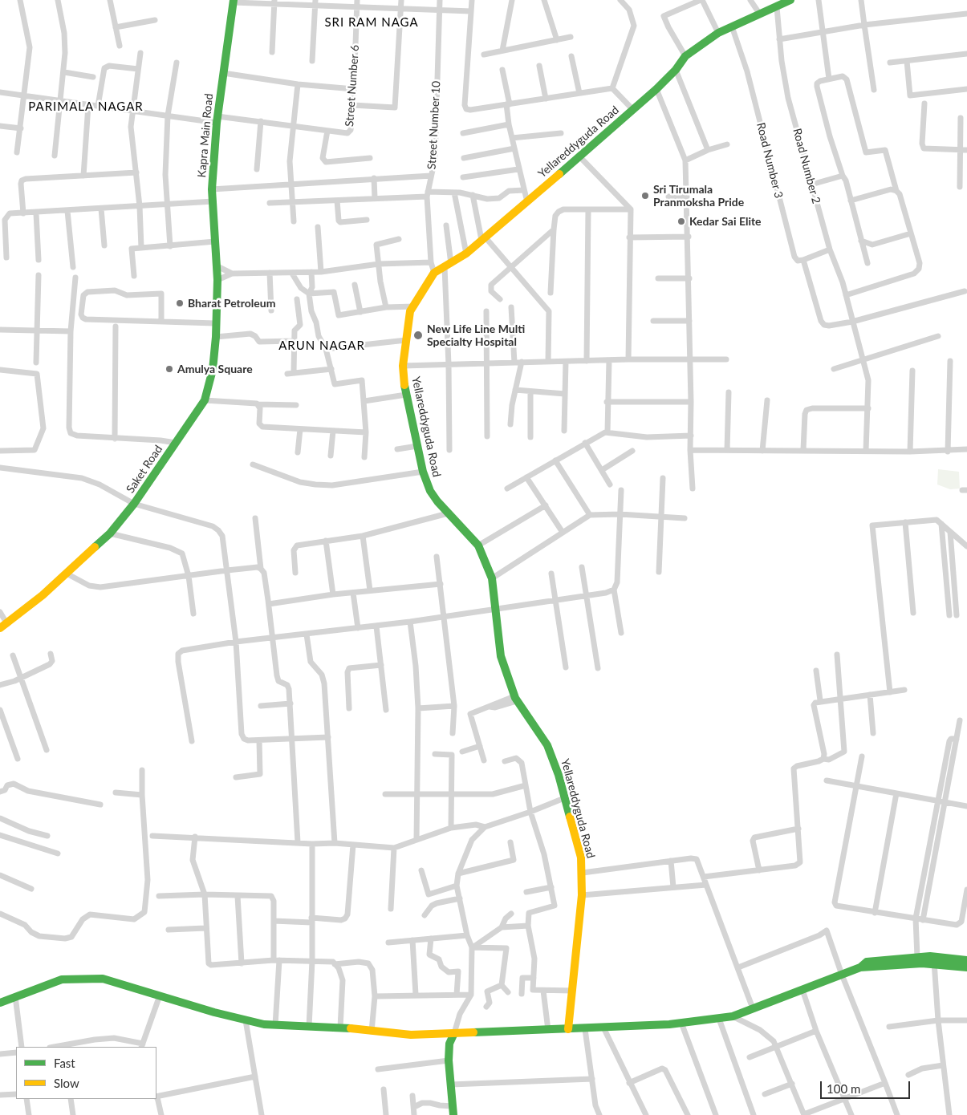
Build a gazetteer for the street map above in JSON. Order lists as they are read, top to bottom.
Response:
{
  "streets": {
    "street": [
      "Street Number 6",
      "Street Number 10",
      "Kapra Main Road",
      "Yellareddyguda Road",
      "Road Number 3",
      "Road Number 2",
      "Saket Road"
    ]
  },
  "crossings": [
    ["Street Number 6", "Kapra Main Road"],
    ["Street Number 10", "Yellareddyguda Road"],
    ["Kapra Main Road", "Saket Road"],
    ["Yellareddyguda Road", "Road Number 3"],
    ["Yellareddyguda Road", "Road Number 2"]
  ],
  "districts": ["SRI RAM NAGA", "PARIMALA NAGAR", "ARUN NAGAR"],
  "places": [
    "Sri Tirumala Pranmoksha Pride",
    "Kedar Sai Elite",
    "Bharat Petroleum",
    "New Life Line Multi Specialty Hospital",
    "Amulya Square"
  ],
  "legend": ["Fast", "Slow"],
  "scale_bar": "100 m"
}
